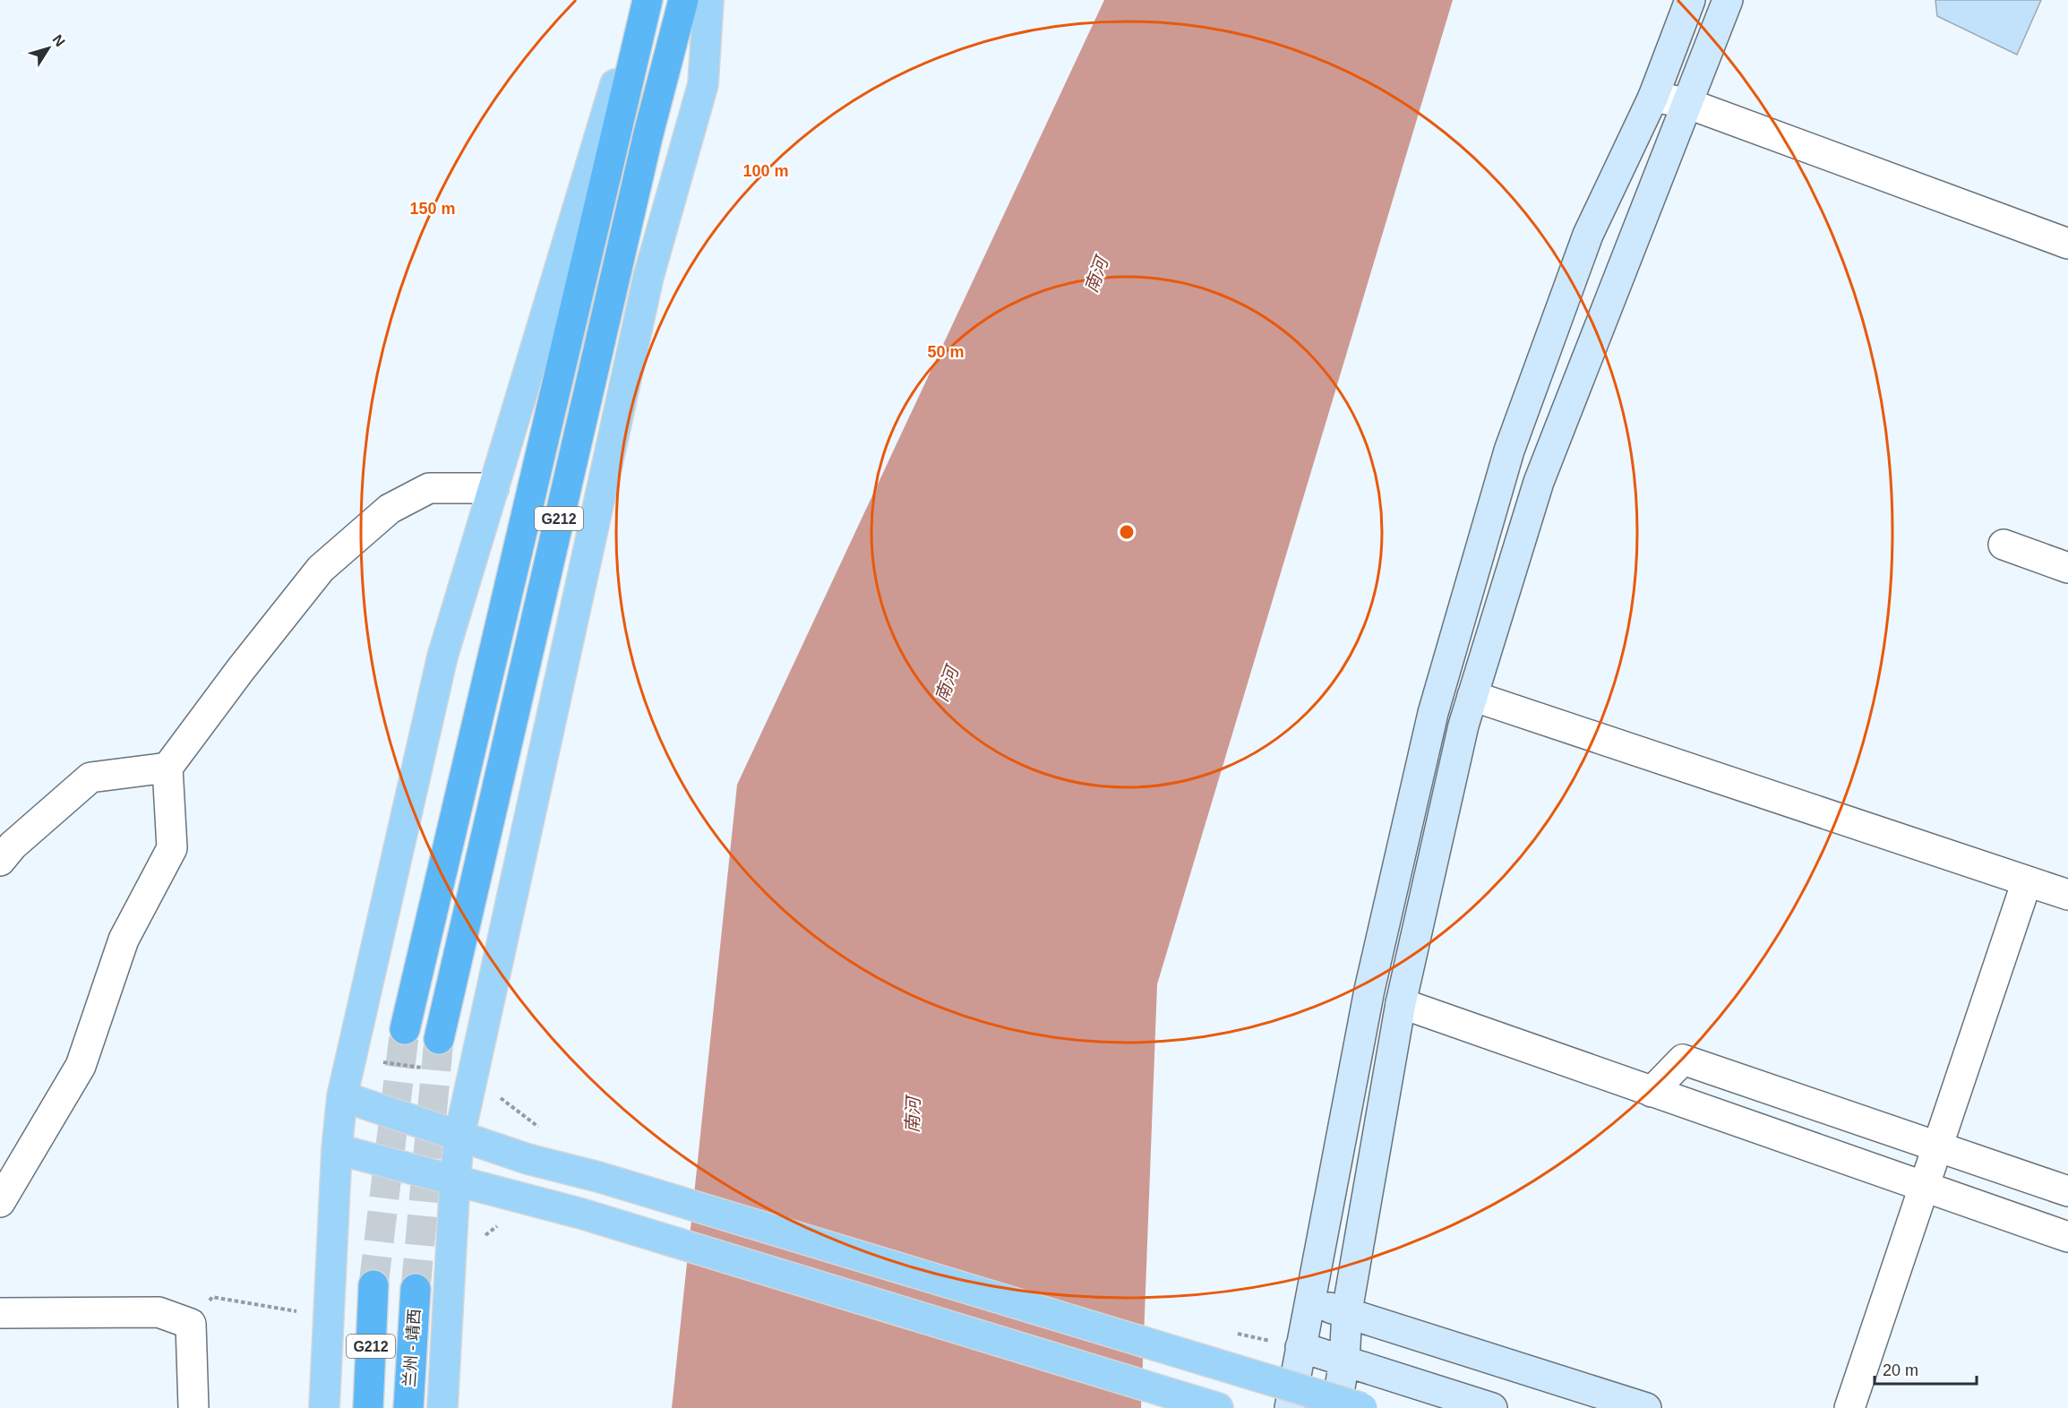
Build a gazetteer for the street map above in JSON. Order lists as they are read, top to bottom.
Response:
{
  "streets": {
    "highway": ["G212", "兰州 - 靖西"]
  },
  "water": ["南河"],
  "scale_bar": "20 m",
  "north": "top right",
  "rings": ["100 m", "150 m", "50 m"]
}
